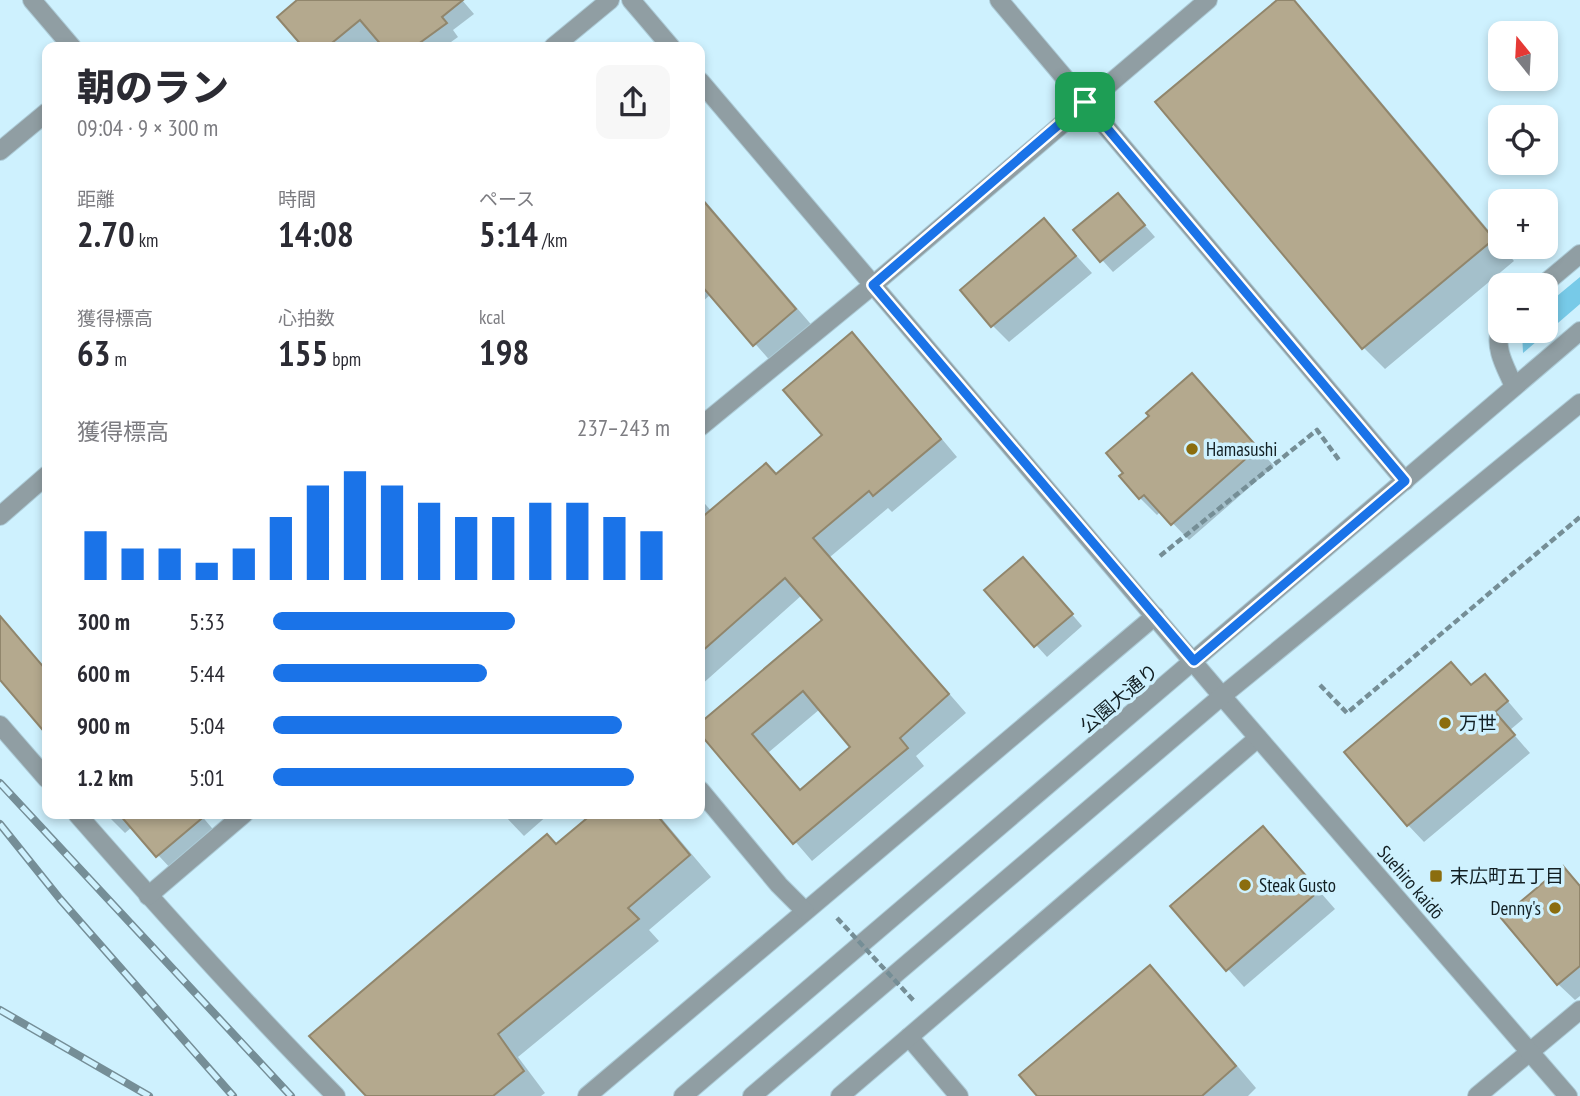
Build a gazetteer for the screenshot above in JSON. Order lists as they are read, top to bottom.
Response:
{
  "streets": {
    "street": ["公園大通り", "Suehiro kaidō"]
  },
  "crossings": [
    ["公園大通り", "Suehiro kaidō"]
  ],
  "places": {
    "other": [
      "Hamasushi",
      "万世",
      "Steak Gusto",
      "Denny's"
    ],
    "transit": ["末広町五丁目"]
  },
  "north": "top",
  "page": {
    "map_buttons": ["+", "−"],
    "heading": ["朝のラン", "09:04 · 9 × 300 m"],
    "stats": [
      ["距離", "2.70 km"],
      ["時間", "14:08"],
      ["ペース", "5:14 /km"],
      ["獲得標高", "63 m"],
      ["心拍数", "155 bpm"],
      ["kcal", "198"]
    ],
    "chart": ["獲得標高", "237–243 m"],
    "list": [
      {
        "name": "300 m",
        "note": "5:33"
      },
      {
        "name": "600 m",
        "note": "5:44"
      },
      {
        "name": "900 m",
        "note": "5:04"
      },
      {
        "name": "1.2 km",
        "note": "5:01"
      }
    ]
  }
}
